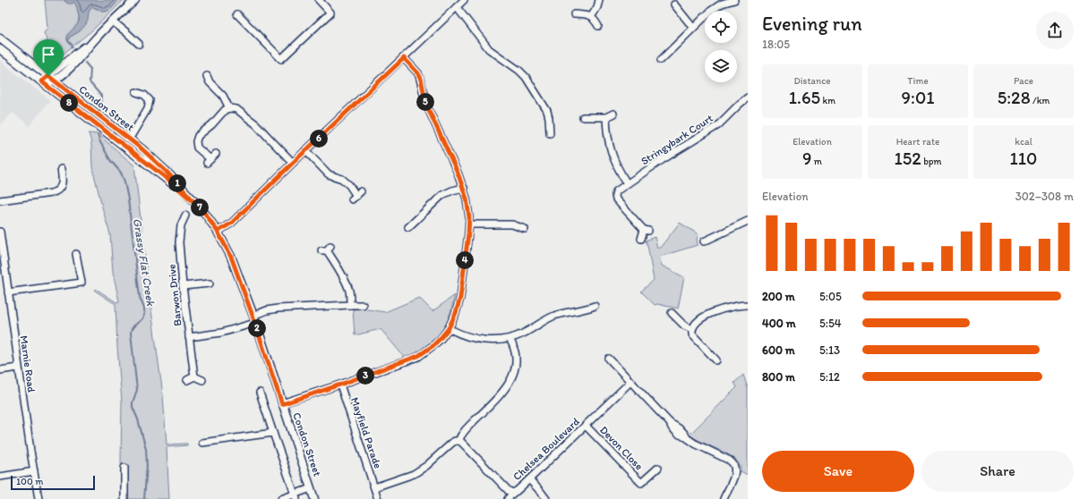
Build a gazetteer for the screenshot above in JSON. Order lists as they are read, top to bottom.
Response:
{
  "streets": {
    "main road": ["Condon Street"],
    "street": [
      "Stringybark Court",
      "Barwon Drive",
      "Marnie Road",
      "Mayfield Parade",
      "Devon Close",
      "Chelsea Boulevard"
    ]
  },
  "crossings": [
    ["Condon Street", "Barwon Drive"],
    ["Devon Close", "Chelsea Boulevard"]
  ],
  "water": ["Grassy Flat Creek"],
  "scale_bar": "100 m",
  "page": {
    "heading": ["Evening run", "18:05"],
    "stats": [
      ["Distance", "1.65 km"],
      ["Time", "9:01"],
      ["Pace", "5:28 /km"],
      ["Elevation", "9 m"],
      ["Heart rate", "152 bpm"],
      ["kcal", "110"]
    ],
    "pins": [
      "5",
      "8",
      "6",
      "1",
      "7",
      "4",
      "2",
      "3"
    ],
    "chart": ["Elevation", "302–308 m"],
    "list": [
      {
        "name": "200 m",
        "note": "5:05"
      },
      {
        "name": "400 m",
        "note": "5:54"
      },
      {
        "name": "600 m",
        "note": "5:13"
      },
      {
        "name": "800 m",
        "note": "5:12"
      }
    ],
    "buttons": ["Save", "Share"],
    "scale": "100 m"
  }
}
